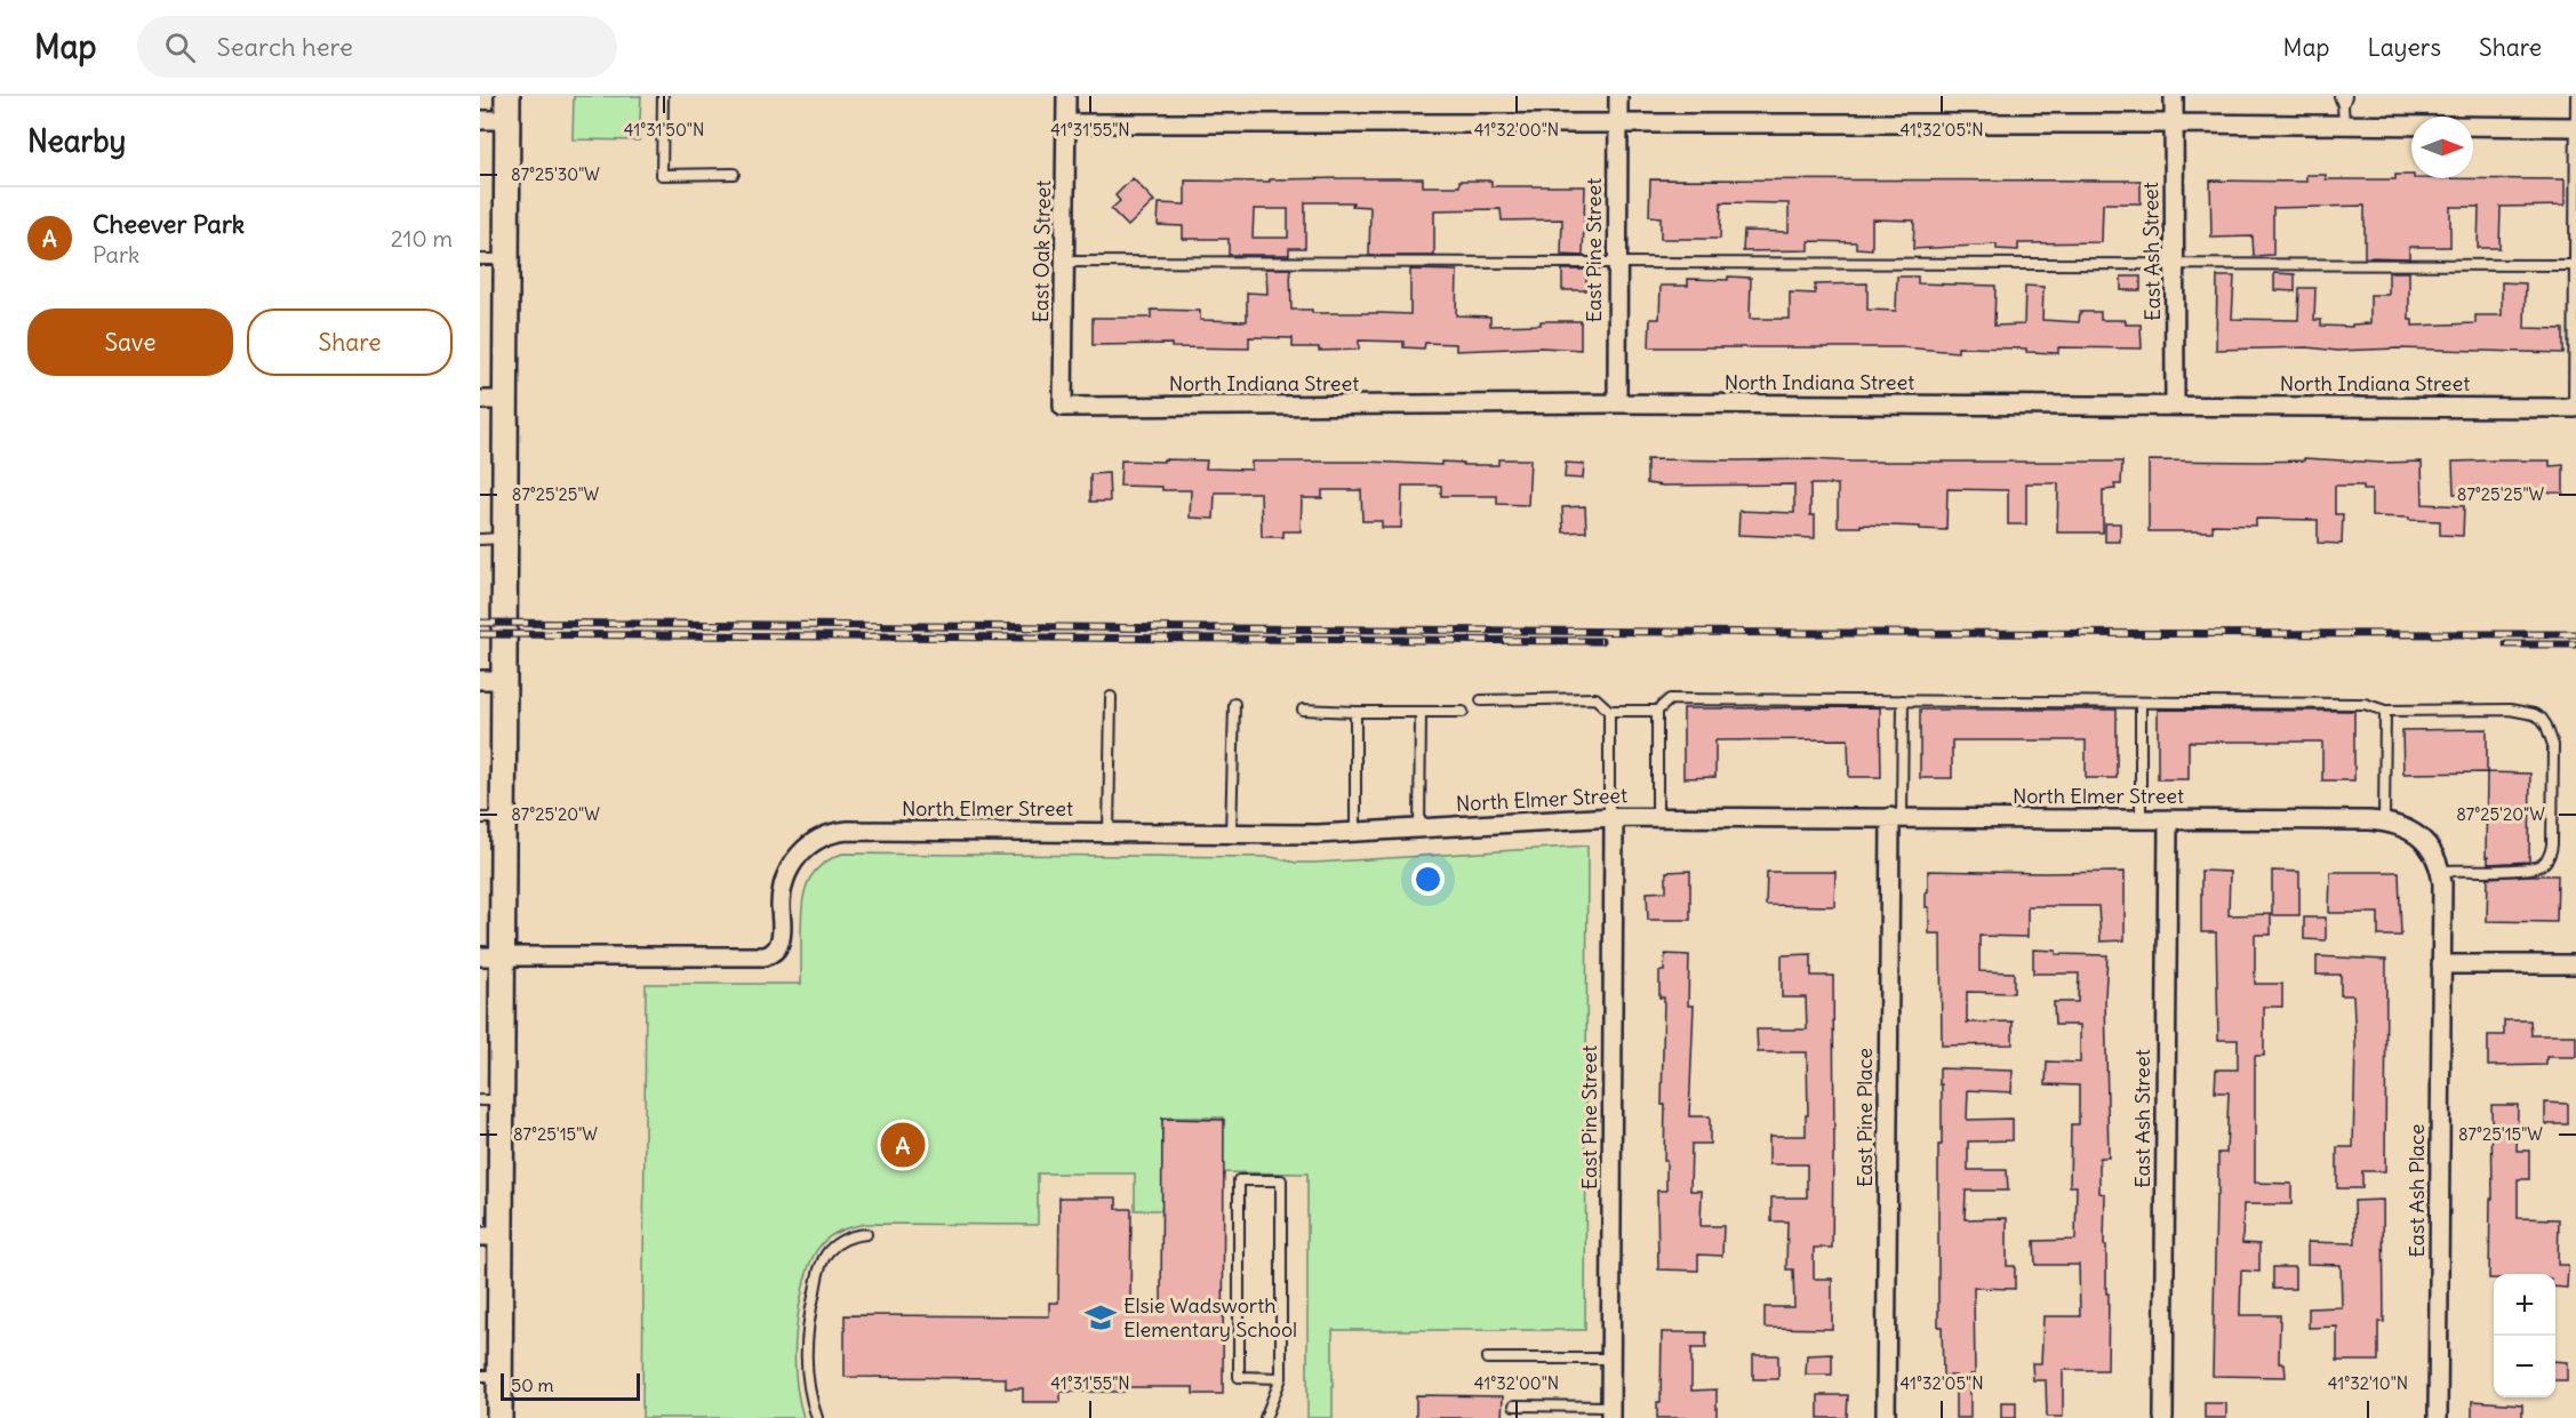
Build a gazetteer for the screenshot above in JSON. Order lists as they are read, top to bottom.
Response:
{
  "streets": {
    "street": [
      "East Pine Street",
      "East Oak Street",
      "East Ash Street",
      "North Indiana Street",
      "North Elmer Street",
      "East Pine Place",
      "East Ash Place"
    ]
  },
  "crossings": [
    ["East Pine Street", "North Indiana Street"],
    ["East Pine Street", "North Elmer Street"],
    ["East Oak Street", "North Indiana Street"],
    ["East Ash Street", "North Indiana Street"],
    ["East Ash Street", "North Elmer Street"],
    ["North Elmer Street", "East Pine Place"],
    ["North Elmer Street", "East Ash Place"]
  ],
  "places": {
    "school or university": ["Elsie Wadsworth Elementary School"]
  },
  "scale_bar": "50 m",
  "north": "right",
  "page": {
    "header": "Map",
    "search": "Search here",
    "nav": ["Map", "Layers", "Share"],
    "heading": "Nearby",
    "list": [
      {
        "mark": "A",
        "name": "Cheever Park",
        "note": "Park",
        "value": "210 m"
      }
    ],
    "buttons": ["Save", "Share"],
    "pins": "A",
    "map_buttons": ["+", "−"],
    "scale": "50 m"
  },
  "coordinates": [
    "41°31'50\"N",
    "41°31'55\"N",
    "41°32'00\"N",
    "41°32'05\"N",
    "87°25'30\"W",
    "87°25'25\"W",
    "87°25'20\"W",
    "87°25'15\"W",
    "41°32'10\"N"
  ]
}
